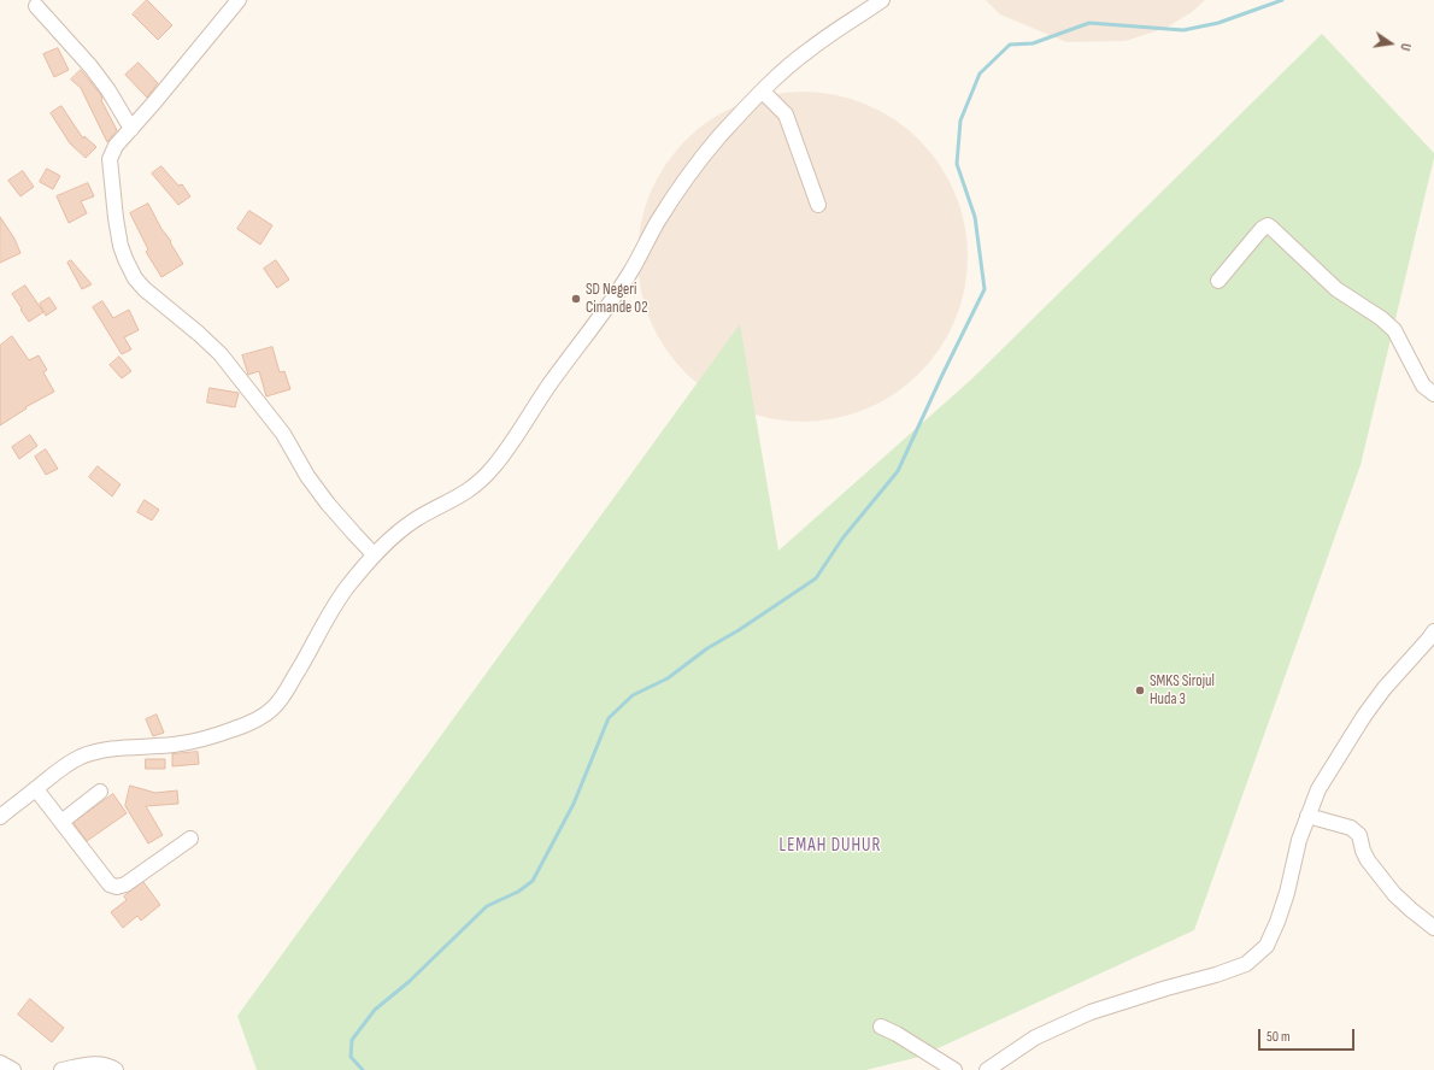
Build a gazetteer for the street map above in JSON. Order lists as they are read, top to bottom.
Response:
{
  "districts": ["LEMAH DUHUR"],
  "places": ["SD Negeri Cimande 02", "SMKS Sirojul Huda 3"],
  "scale_bar": "50 m",
  "north": "right"
}
